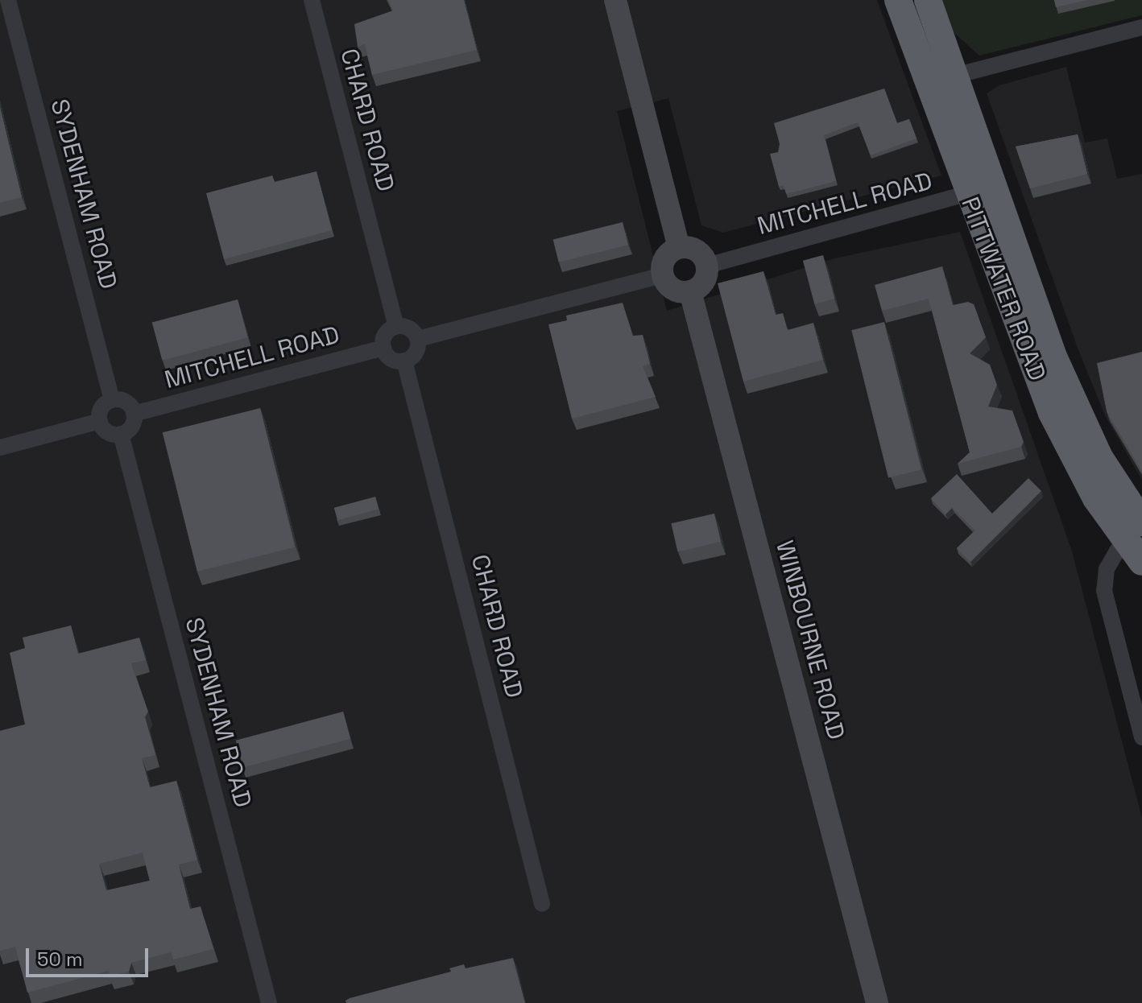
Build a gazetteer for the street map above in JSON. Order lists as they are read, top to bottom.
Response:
{
  "streets": {
    "highway": ["PITTWATER ROAD"],
    "main road": ["WINBOURNE ROAD"],
    "street": ["CHARD ROAD", "SYDENHAM ROAD", "MITCHELL ROAD"]
  },
  "crossings": [
    ["CHARD ROAD", "MITCHELL ROAD"],
    ["SYDENHAM ROAD", "MITCHELL ROAD"],
    ["MITCHELL ROAD", "PITTWATER ROAD"],
    ["MITCHELL ROAD", "WINBOURNE ROAD"]
  ],
  "scale_bar": "50 m"
}
